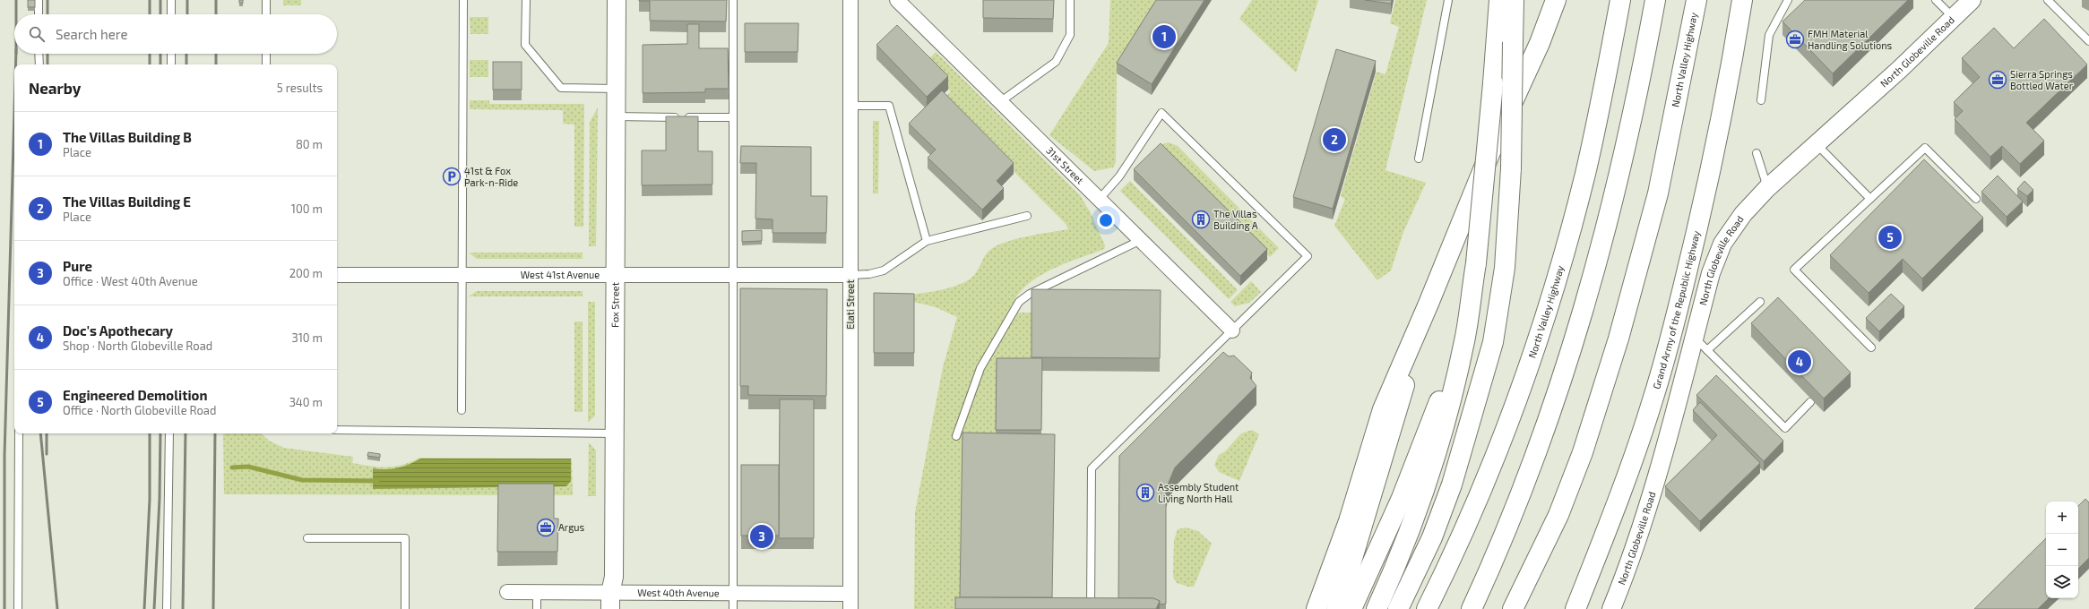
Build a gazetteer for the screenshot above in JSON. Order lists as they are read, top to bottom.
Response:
{
  "streets": {
    "highway": ["North Valley Highway", "Grand Army of the Republic Highway"],
    "street": [
      "North Globeville Road",
      "31st Street",
      "West 41st Avenue",
      "Fox Street",
      "Elati Street",
      "West 40th Avenue"
    ]
  },
  "crossings": [
    ["West 41st Avenue", "Fox Street"],
    ["West 41st Avenue", "Elati Street"],
    ["Fox Street", "West 40th Avenue"],
    ["Elati Street", "West 40th Avenue"]
  ],
  "places": {
    "office": ["FMH Material Handling Solutions", "Sierra Springs Bottled Water", "Argus"],
    "parking": ["41st & Fox Park-n-Ride"],
    "building": ["The Villas Building A", "Assembly Student Living North Hall"]
  },
  "page": {
    "search": "Search here",
    "pins": [
      "1",
      "2",
      "5",
      "4",
      "3"
    ],
    "heading": ["Nearby", "5 results"],
    "list": [
      {
        "mark": "1",
        "name": "The Villas Building B",
        "note": "Place",
        "value": "80 m"
      },
      {
        "mark": "2",
        "name": "The Villas Building E",
        "note": "Place",
        "value": "100 m"
      },
      {
        "mark": "3",
        "name": "Pure",
        "note": "Office · West 40th Avenue",
        "value": "200 m"
      },
      {
        "mark": "4",
        "name": "Doc's Apothecary",
        "note": "Shop · North Globeville Road",
        "value": "310 m"
      },
      {
        "mark": "5",
        "name": "Engineered Demolition",
        "note": "Office · North Globeville Road",
        "value": "340 m"
      }
    ],
    "map_buttons": ["+", "−"]
  }
}
